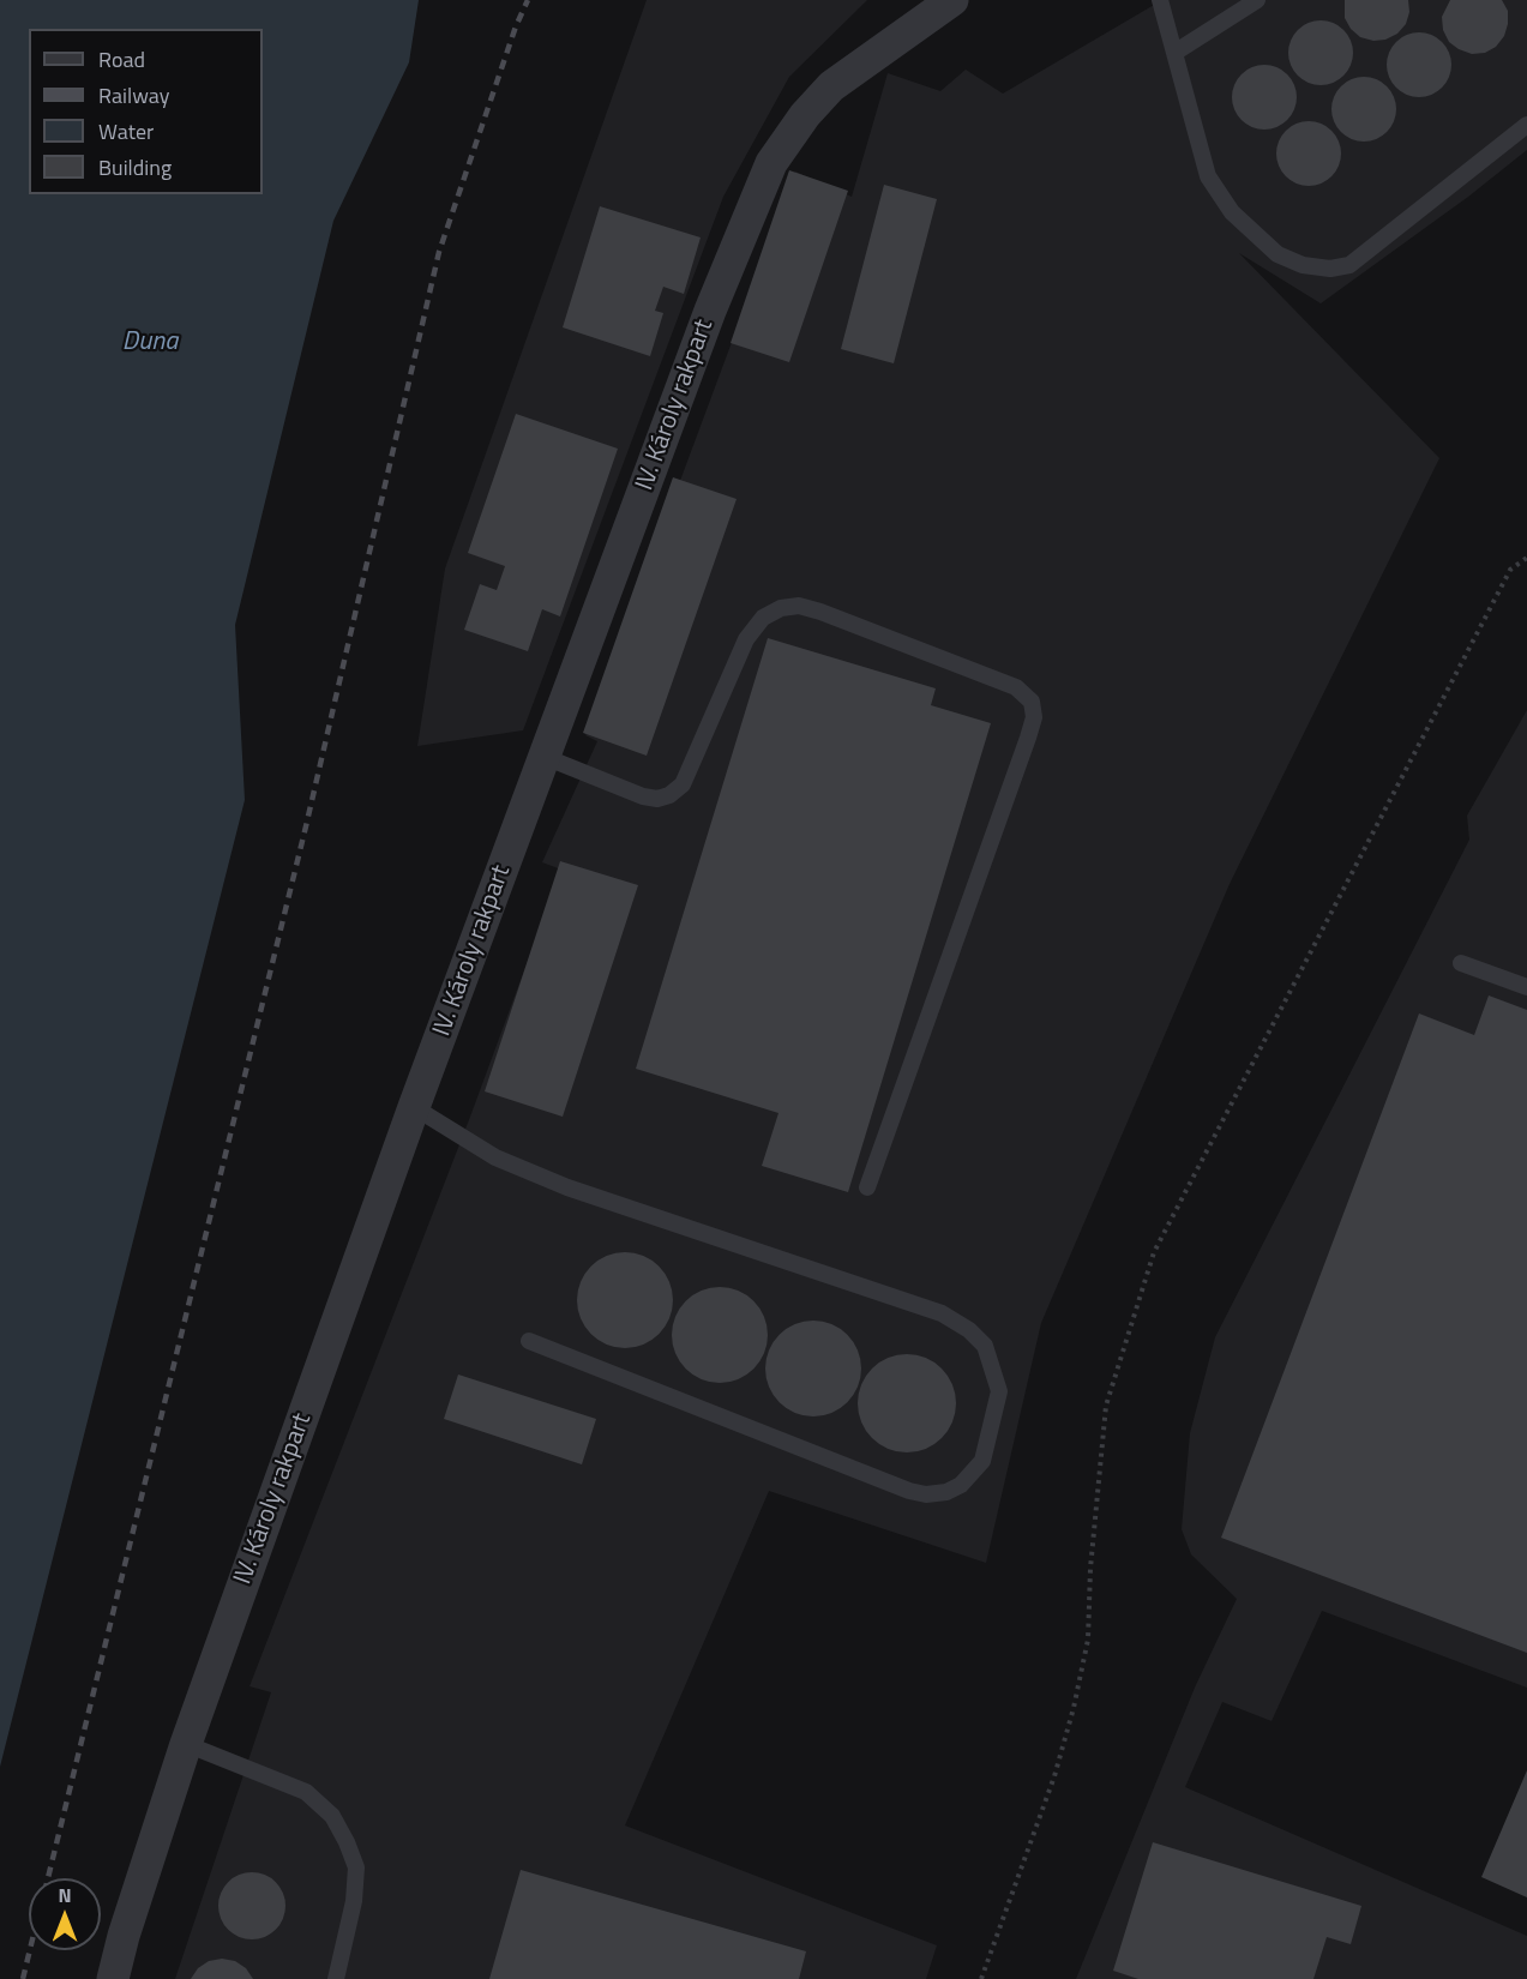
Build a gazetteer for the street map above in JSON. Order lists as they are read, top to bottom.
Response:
{
  "streets": {
    "street": ["IV. Károly rakpart"]
  },
  "water": ["Duna"],
  "legend": [
    "Road",
    "Railway",
    "Water",
    "Building"
  ],
  "north": "top"
}
